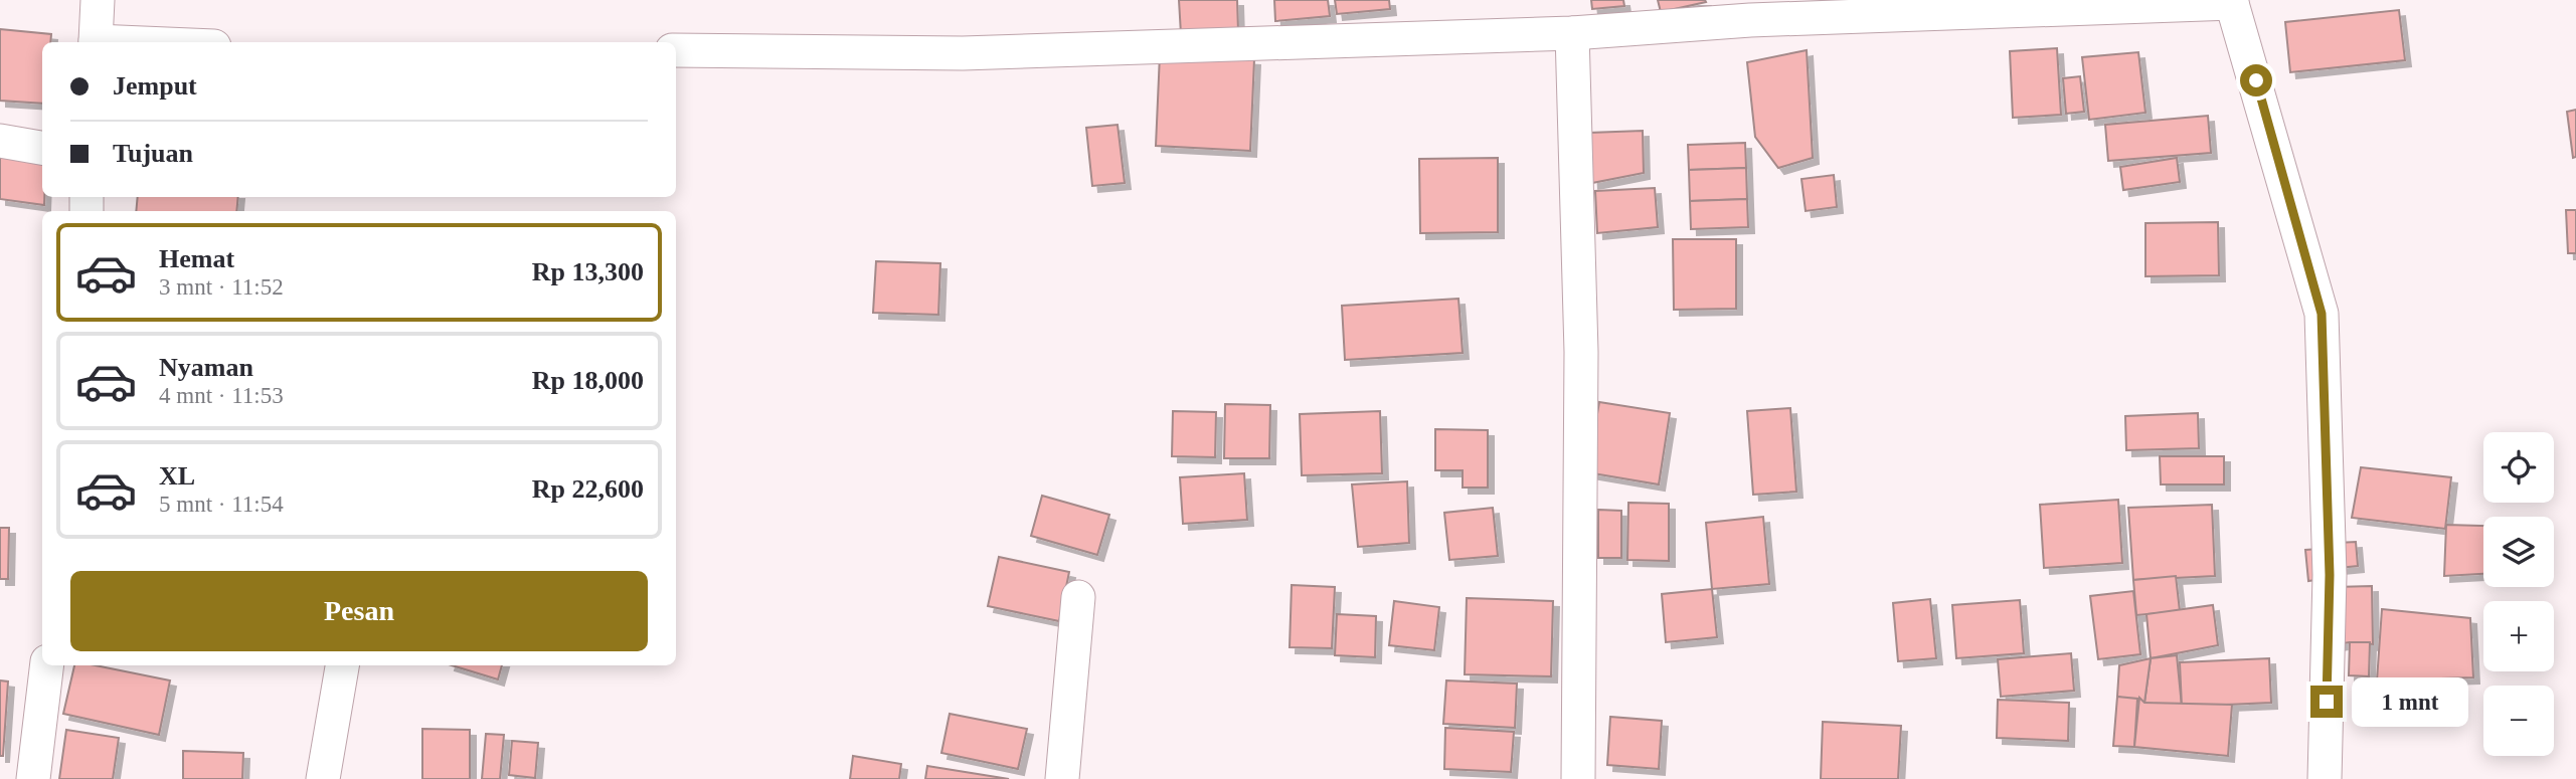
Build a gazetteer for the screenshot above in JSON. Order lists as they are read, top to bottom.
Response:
{
  "page": {
    "banner": ["Jemput", "Tujuan"],
    "list": [
      {
        "name": "Hemat",
        "note": "3 mnt · 11:52",
        "value": "Rp 13,300"
      },
      {
        "name": "Nyaman",
        "note": "4 mnt · 11:53",
        "value": "Rp 18,000"
      },
      {
        "name": "XL",
        "note": "5 mnt · 11:54",
        "value": "Rp 22,600"
      }
    ],
    "map_buttons": ["+", "−"],
    "buttons": "Pesan",
    "bubble": "1 mnt"
  }
}
